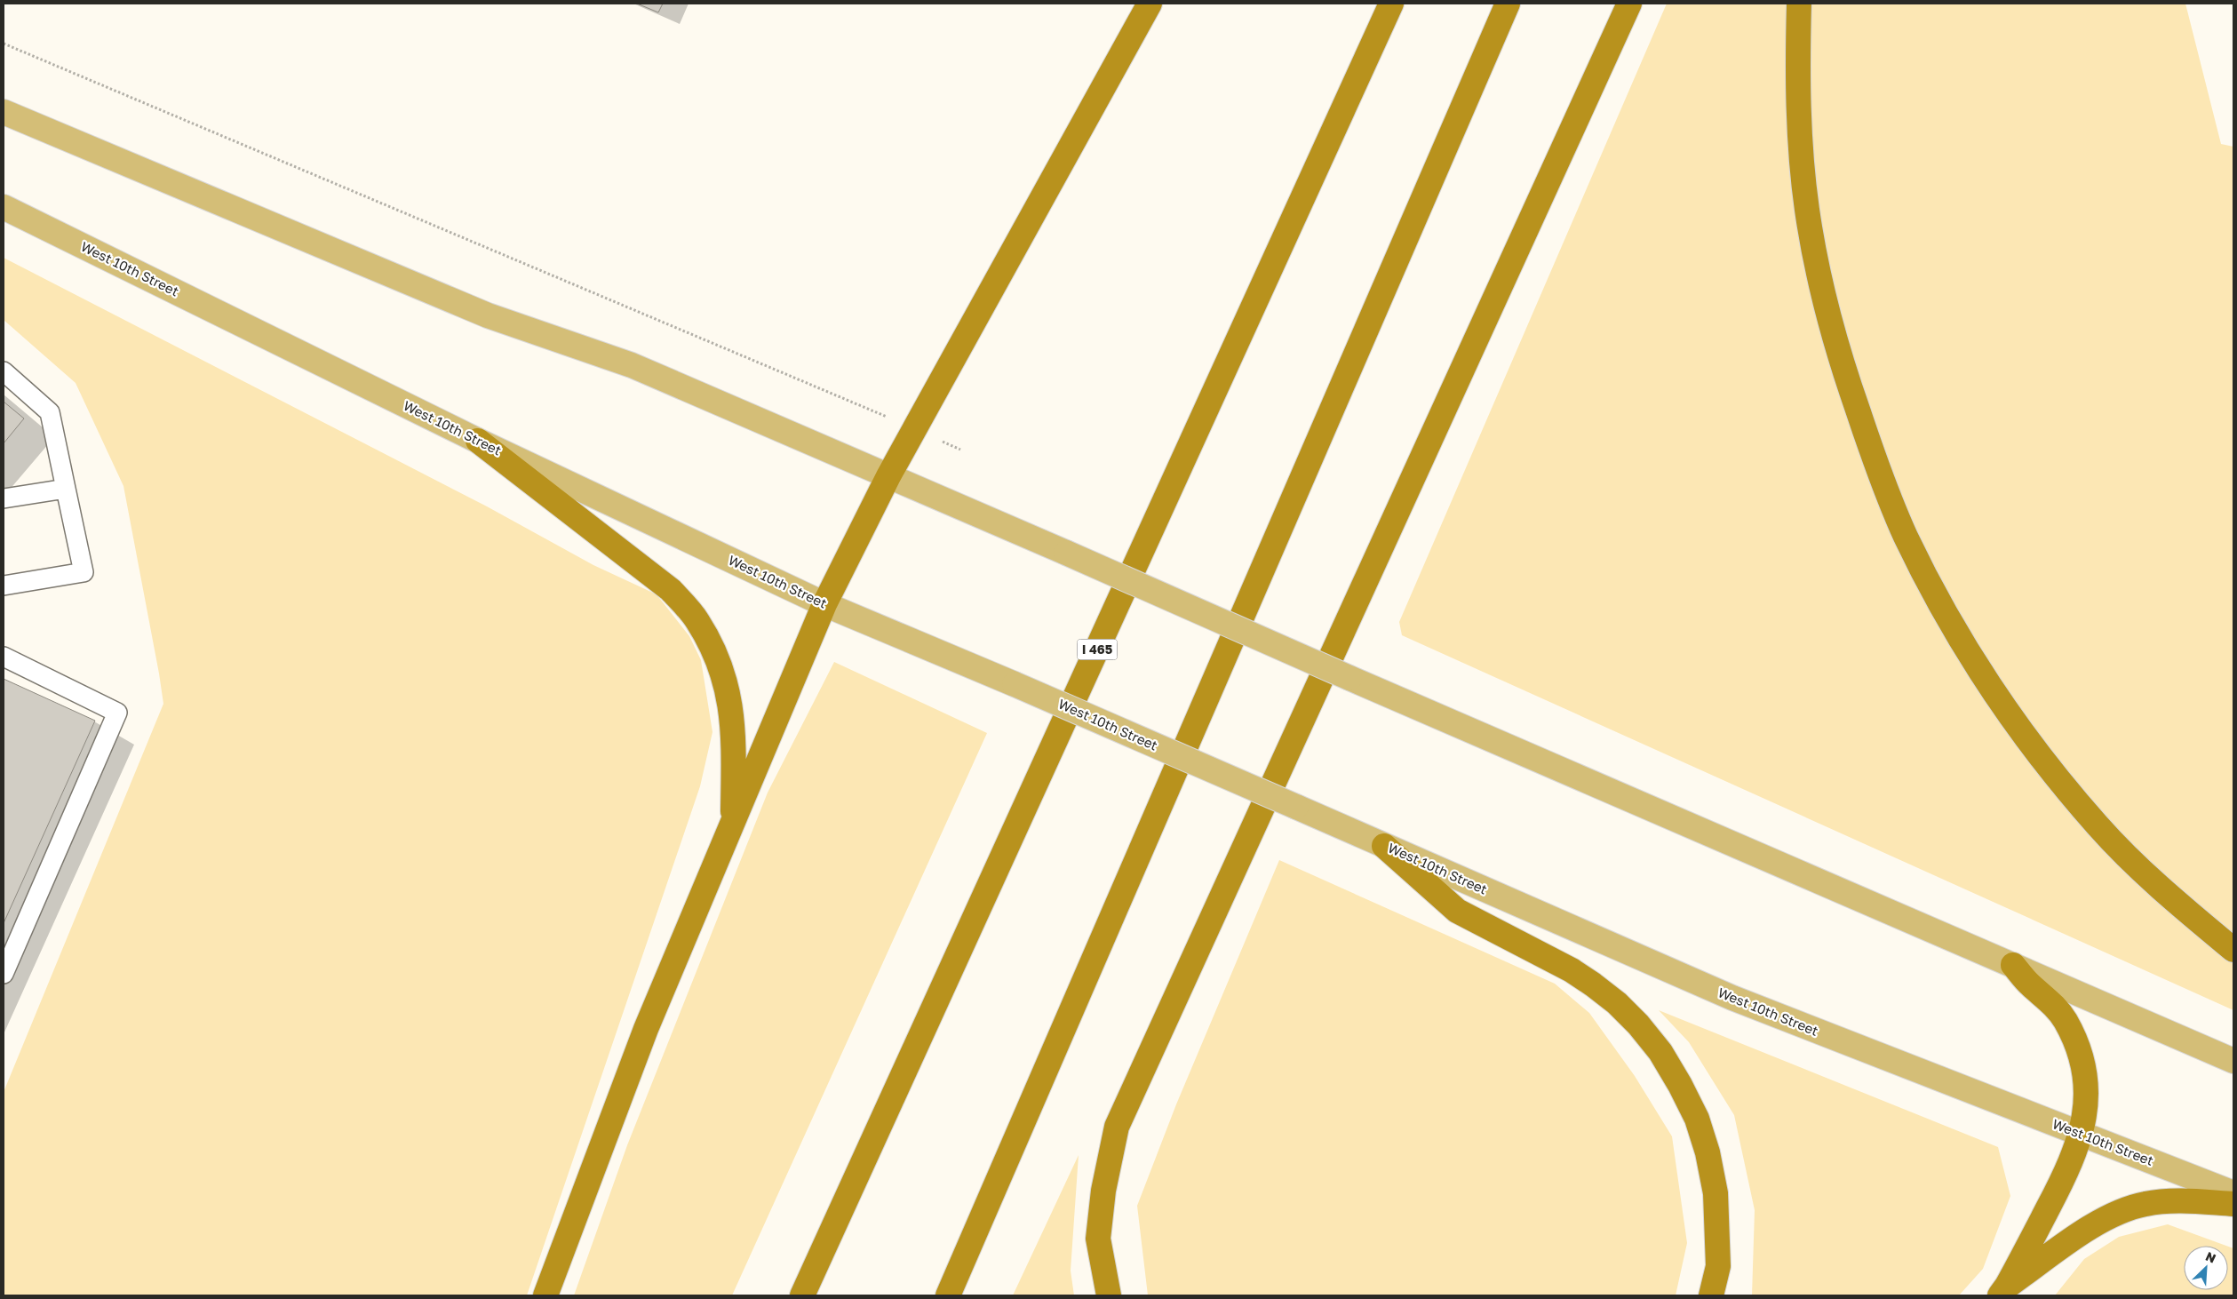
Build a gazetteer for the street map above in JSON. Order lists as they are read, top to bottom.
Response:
{
  "streets": {
    "highway": ["I 465"],
    "main road": ["West 10th Street"]
  },
  "north": "top right"
}
